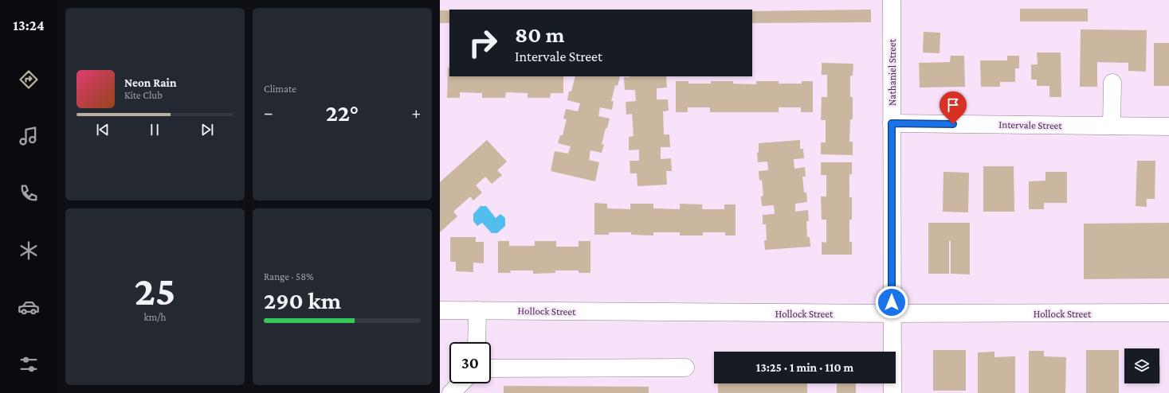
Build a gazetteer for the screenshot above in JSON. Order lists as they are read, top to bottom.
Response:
{
  "streets": {
    "street": ["Nathaniel Street", "Intervale Street", "Hollock Street"]
  },
  "crossings": [
    ["Nathaniel Street", "Intervale Street"],
    ["Nathaniel Street", "Hollock Street"]
  ],
  "page": {
    "tabs": "13:24",
    "tile": [
      "Climate",
      ["25", "km/h"],
      ["Range · 58%", "290 km"]
    ],
    "turn": ["80 m", "Intervale Street"],
    "song": ["Neon Rain", "Kite Club"],
    "heat": ["−", "22°", "+"],
    "limit": "30",
    "trip": "13:25 · 1 min · 110 m"
  }
}
